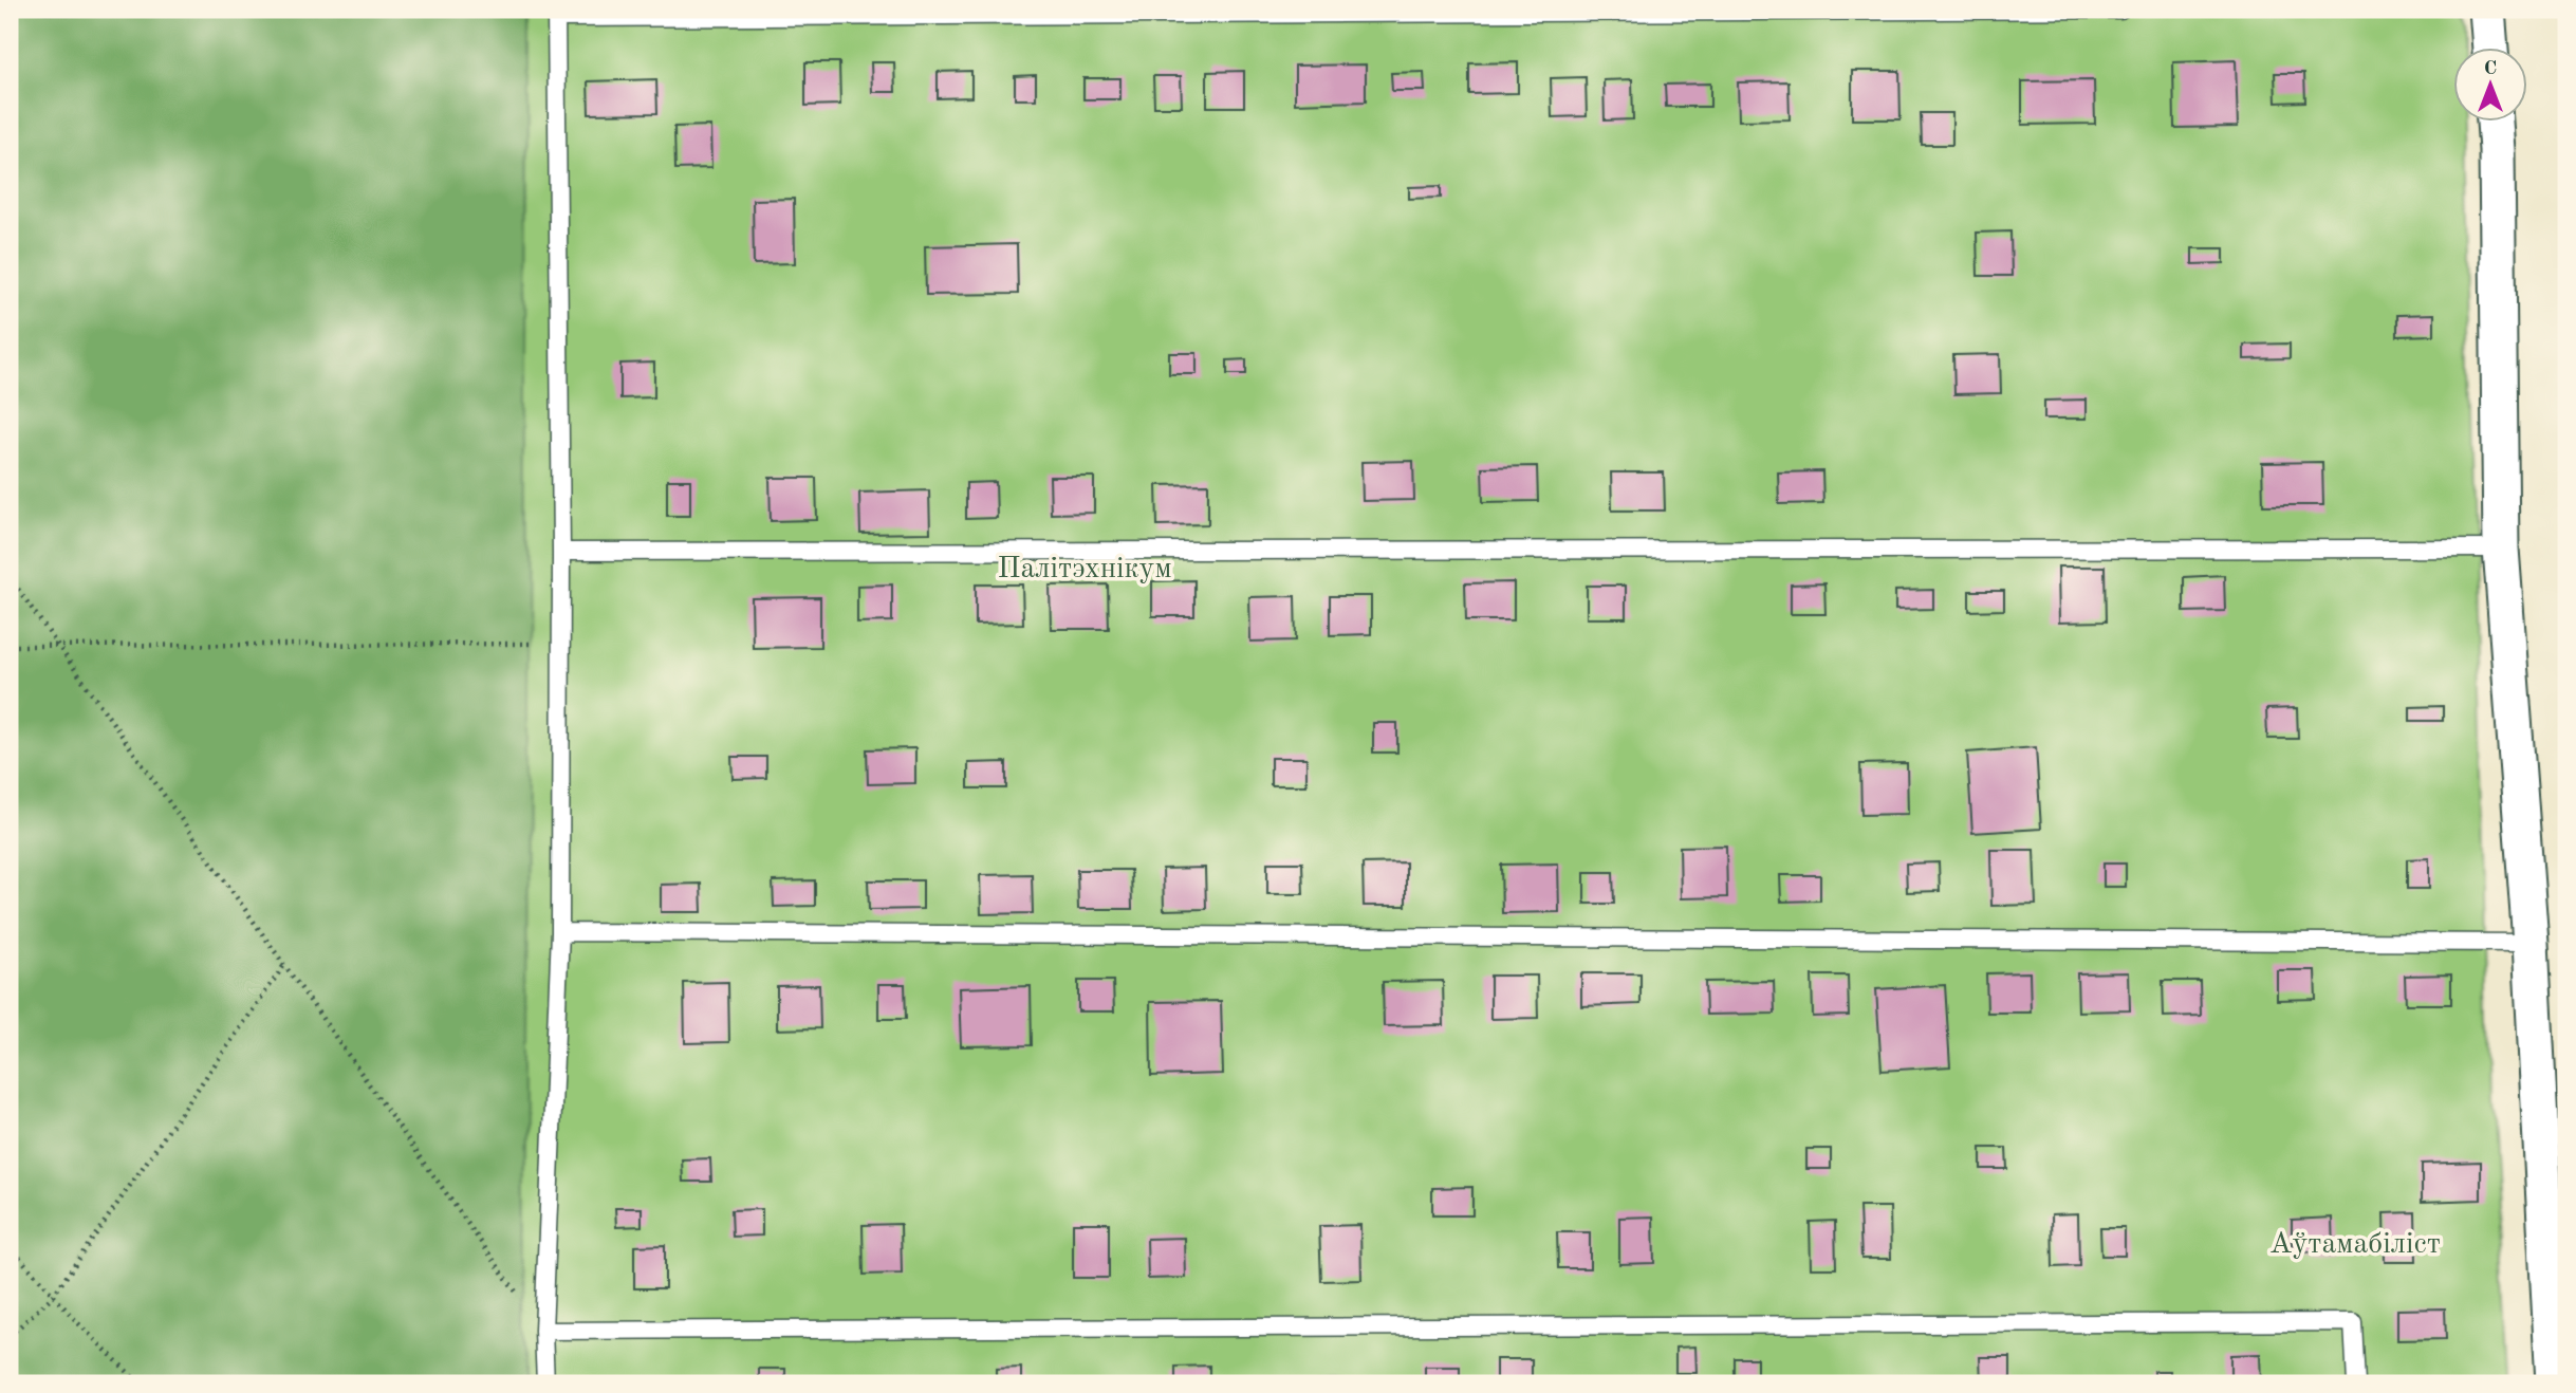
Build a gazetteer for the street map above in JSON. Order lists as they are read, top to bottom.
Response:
{
  "parks": ["Палітэхнікум", "Аўтамабіліст"],
  "north": "top"
}
